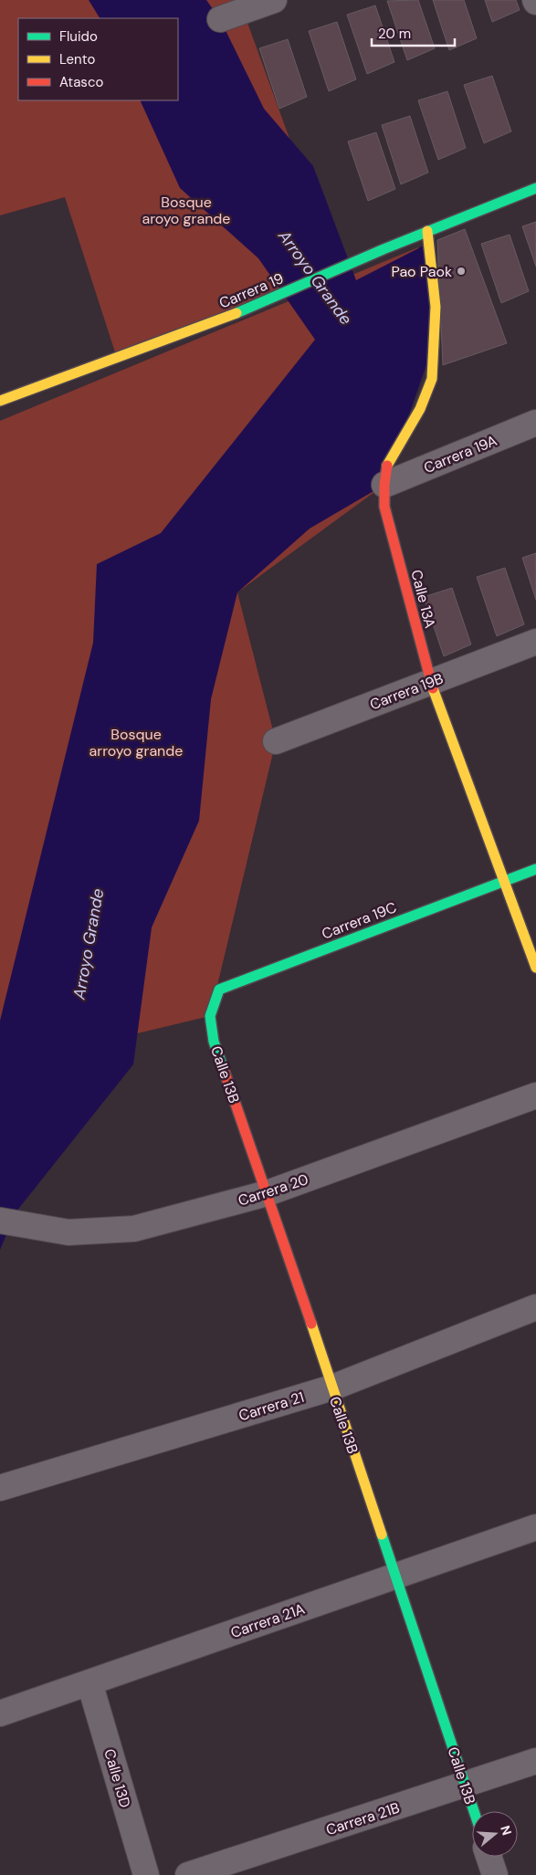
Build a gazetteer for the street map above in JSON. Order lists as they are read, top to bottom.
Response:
{
  "streets": {
    "street": [
      "Carrera 19",
      "Carrera 19A",
      "Calle 13A",
      "Carrera 19B",
      "Carrera 19C",
      "Calle 13B",
      "Carrera 20",
      "Carrera 21",
      "Carrera 21A",
      "Calle 13D",
      "Carrera 21B"
    ]
  },
  "crossings": [
    ["Carrera 19", "Calle 13A"],
    ["Carrera 19A", "Calle 13A"],
    ["Calle 13A", "Carrera 19B"],
    ["Calle 13A", "Carrera 19C"],
    ["Carrera 19C", "Calle 13B"],
    ["Calle 13B", "Carrera 20"],
    ["Calle 13B", "Carrera 21"],
    ["Calle 13B", "Carrera 21A"],
    ["Calle 13B", "Carrera 21B"],
    ["Carrera 21A", "Calle 13D"]
  ],
  "water": ["Arroyo Grande"],
  "parks": ["Bosque aroyo grande", "Bosque arroyo grande"],
  "places": ["Pao Paok"],
  "legend": ["Fluido", "Lento", "Atasco"],
  "scale_bar": "20 m",
  "north": "right"
}
